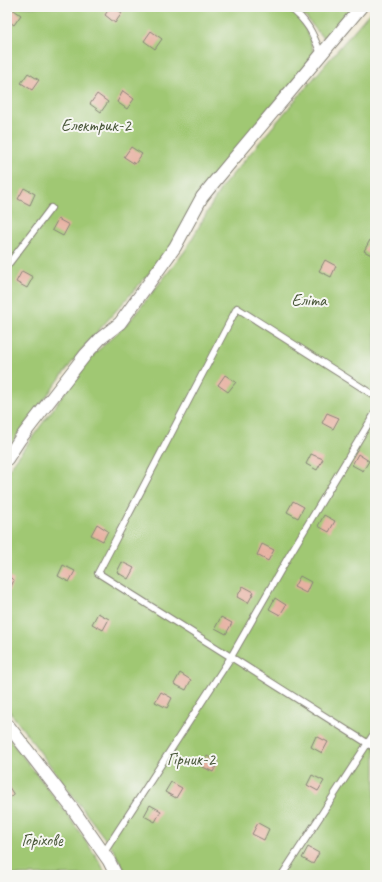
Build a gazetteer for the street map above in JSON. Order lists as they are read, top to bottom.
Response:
{
  "parks": [
    "Електрик-2",
    "Еліта",
    "Гірник-2",
    "Горіхове"
  ]
}
